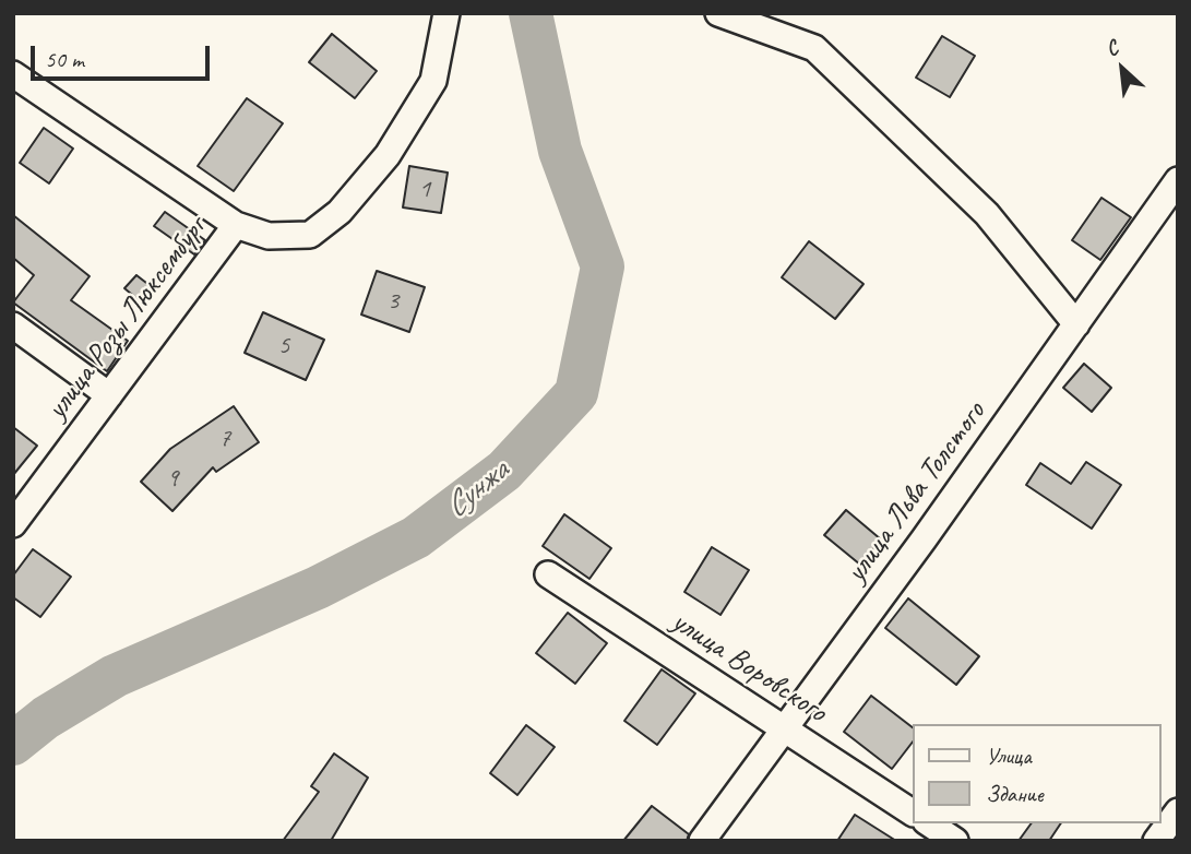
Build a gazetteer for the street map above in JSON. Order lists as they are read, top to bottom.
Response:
{
  "streets": {
    "street": ["улица Розы Люксембург", "улица Льва Толстого", "улица Воровского"]
  },
  "crossings": [
    ["улица Льва Толстого", "улица Воровского"]
  ],
  "water": ["Сунжа"],
  "house_numbers": [
    "1",
    "3",
    "5",
    "7",
    "9"
  ],
  "legend": ["Улица", "Здание"],
  "scale_bar": "50 m",
  "north": "top left"
}
